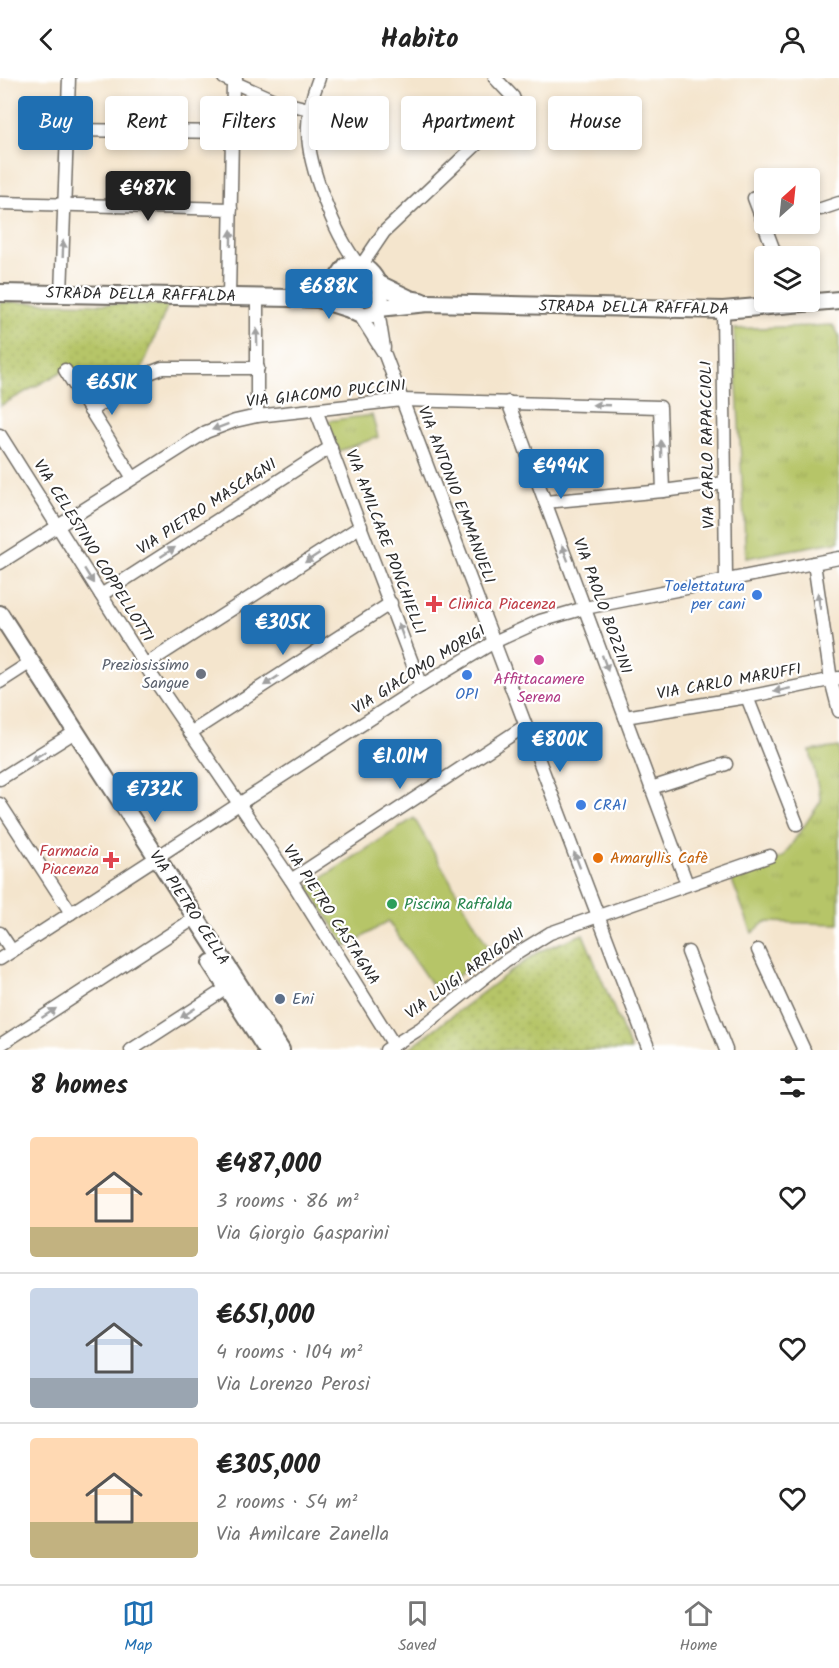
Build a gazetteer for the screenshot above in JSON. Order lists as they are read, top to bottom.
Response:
{
  "streets": {
    "street": [
      "STRADA DELLA RAFFALDA",
      "VIA GIACOMO PUCCINI",
      "VIA CARLO RAPACCIOLI",
      "VIA ANTONIO EMMANUELI",
      "VIA PIETRO MASCAGNI",
      "VIA AMILCARE PONCHIELLI",
      "VIA CELESTINO COPPELLOTTI",
      "VIA PAOLO BOZZINI",
      "VIA GIACOMO MORIGI",
      "VIA CARLO MARUFFI",
      "VIA PIETRO CELLA",
      "VIA PIETRO CASTAGNA",
      "VIA LUIGI ARRIGONI"
    ]
  },
  "crossings": [
    ["STRADA DELLA RAFFALDA", "VIA CARLO RAPACCIOLI"],
    ["STRADA DELLA RAFFALDA", "VIA ANTONIO EMMANUELI"],
    ["VIA GIACOMO PUCCINI", "VIA ANTONIO EMMANUELI"],
    ["VIA GIACOMO PUCCINI", "VIA AMILCARE PONCHIELLI"],
    ["VIA GIACOMO PUCCINI", "VIA CELESTINO COPPELLOTTI"],
    ["VIA GIACOMO PUCCINI", "VIA PAOLO BOZZINI"],
    ["VIA CARLO RAPACCIOLI", "VIA GIACOMO MORIGI"],
    ["VIA ANTONIO EMMANUELI", "VIA GIACOMO MORIGI"],
    ["VIA ANTONIO EMMANUELI", "VIA LUIGI ARRIGONI"],
    ["VIA PIETRO MASCAGNI", "VIA AMILCARE PONCHIELLI"],
    ["VIA PIETRO MASCAGNI", "VIA CELESTINO COPPELLOTTI"],
    ["VIA AMILCARE PONCHIELLI", "VIA GIACOMO MORIGI"],
    ["VIA CELESTINO COPPELLOTTI", "VIA GIACOMO MORIGI"],
    ["VIA CELESTINO COPPELLOTTI", "VIA PIETRO CASTAGNA"],
    ["VIA PAOLO BOZZINI", "VIA GIACOMO MORIGI"],
    ["VIA PAOLO BOZZINI", "VIA CARLO MARUFFI"],
    ["VIA PAOLO BOZZINI", "VIA LUIGI ARRIGONI"],
    ["VIA GIACOMO MORIGI", "VIA PIETRO CELLA"],
    ["VIA GIACOMO MORIGI", "VIA PIETRO CASTAGNA"],
    ["VIA PIETRO CASTAGNA", "VIA LUIGI ARRIGONI"]
  ],
  "one_way": ["VIA CARLO MARUFFI"],
  "places": {
    "other": [
      "Toelettatura per cani",
      "Affittacamere Serena",
      "Preziosissimo Sangue",
      "OPI",
      "CRAI",
      "Amaryllis Cafè",
      "Piscina Raffalda",
      "Eni"
    ],
    "health": ["Clinica Piacenza", "Farmacia Piacenza"]
  },
  "north": "top right",
  "page": {
    "header": "Habito",
    "chip": [
      "Buy",
      "Rent",
      "Filters",
      "New",
      "Apartment",
      "House"
    ],
    "price": [
      "€487K",
      "€688K",
      "€651K",
      "€494K",
      "€305K",
      "€800K",
      "€1.01M",
      "€732K"
    ],
    "heading": "8 homes",
    "list": [
      {
        "name": "€487,000",
        "note": "3 rooms · 86 m² · Via Giorgio Gasparini"
      },
      {
        "name": "€651,000",
        "note": "4 rooms · 104 m² · Via Lorenzo Perosi"
      },
      {
        "name": "€305,000",
        "note": "2 rooms · 54 m² · Via Amilcare Zanella"
      }
    ],
    "tabs": ["Map", "Saved", "Home"]
  }
}
